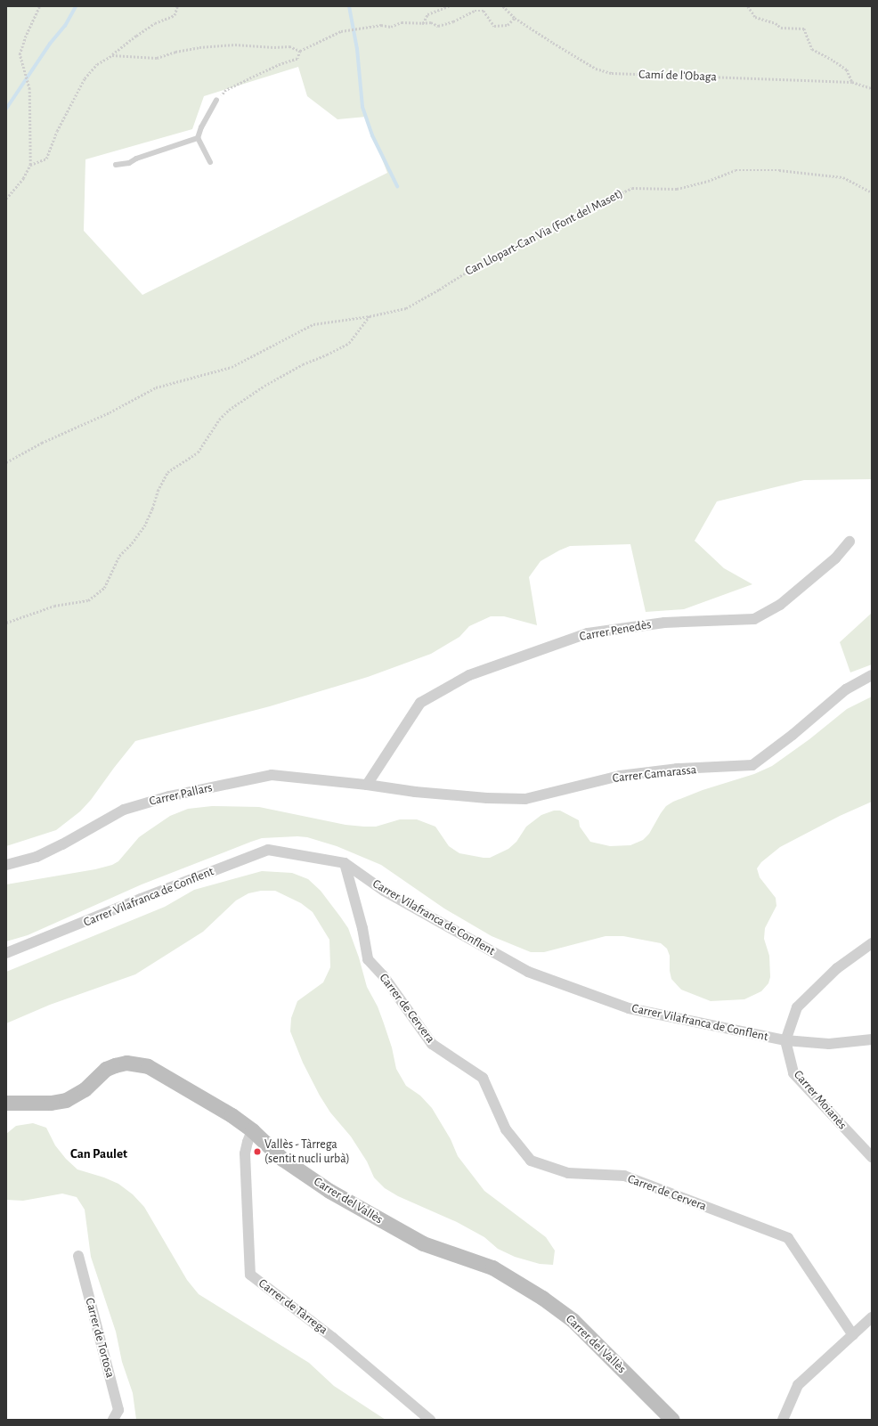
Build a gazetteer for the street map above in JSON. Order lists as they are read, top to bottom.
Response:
{
  "streets": {
    "street": [
      "Carrer Penedès",
      "Carrer Camarassa",
      "Carrer Pallars",
      "Carrer Vilafranca de Conflent",
      "Carrer de Cervera",
      "Carrer Moianès",
      "Carrer del Vallès",
      "Carrer de Tàrrega",
      "Carrer de Tortosa"
    ],
    "path": ["Camí de l'Obaga", "Can Llopart-Can Via (Font del Maset)"]
  },
  "crossings": [
    ["Carrer Penedès", "Carrer Camarassa"],
    ["Carrer Penedès", "Carrer Pallars"],
    ["Carrer Camarassa", "Carrer Pallars"],
    ["Carrer Vilafranca de Conflent", "Carrer de Cervera"],
    ["Carrer Vilafranca de Conflent", "Carrer Moianès"],
    ["Carrer del Vallès", "Carrer de Tàrrega"]
  ],
  "districts": ["Can Paulet"],
  "places": ["Vallès - Tàrrega (sentit nucli urbà)"]
}
